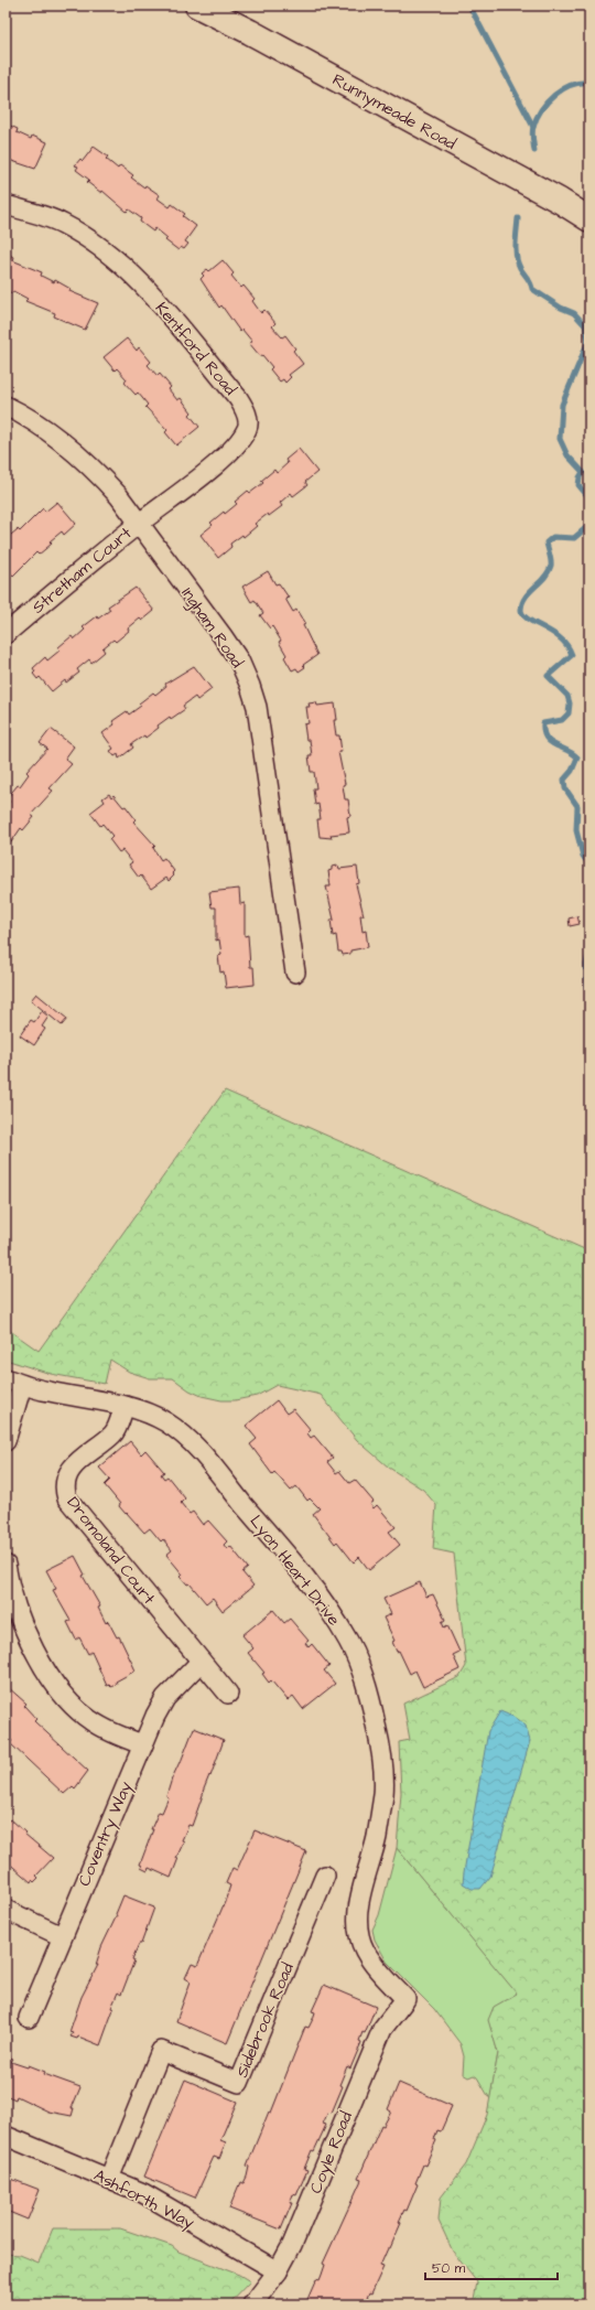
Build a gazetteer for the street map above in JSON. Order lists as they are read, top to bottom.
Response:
{
  "streets": {
    "street": [
      "Runnymeade Road",
      "Kentford Road",
      "Stretham Court",
      "Ingham Road",
      "Dromoland Court",
      "Lyon Heart Drive",
      "Coventry Way",
      "Sidebrook Road",
      "Coyle Road",
      "Ashforth Way"
    ]
  },
  "crossings": [
    ["Kentford Road", "Stretham Court"],
    ["Kentford Road", "Ingham Road"],
    ["Stretham Court", "Ingham Road"],
    ["Dromoland Court", "Lyon Heart Drive"],
    ["Dromoland Court", "Coventry Way"],
    ["Lyon Heart Drive", "Coyle Road"],
    ["Sidebrook Road", "Ashforth Way"],
    ["Coyle Road", "Ashforth Way"]
  ],
  "scale_bar": "50 m"
}
